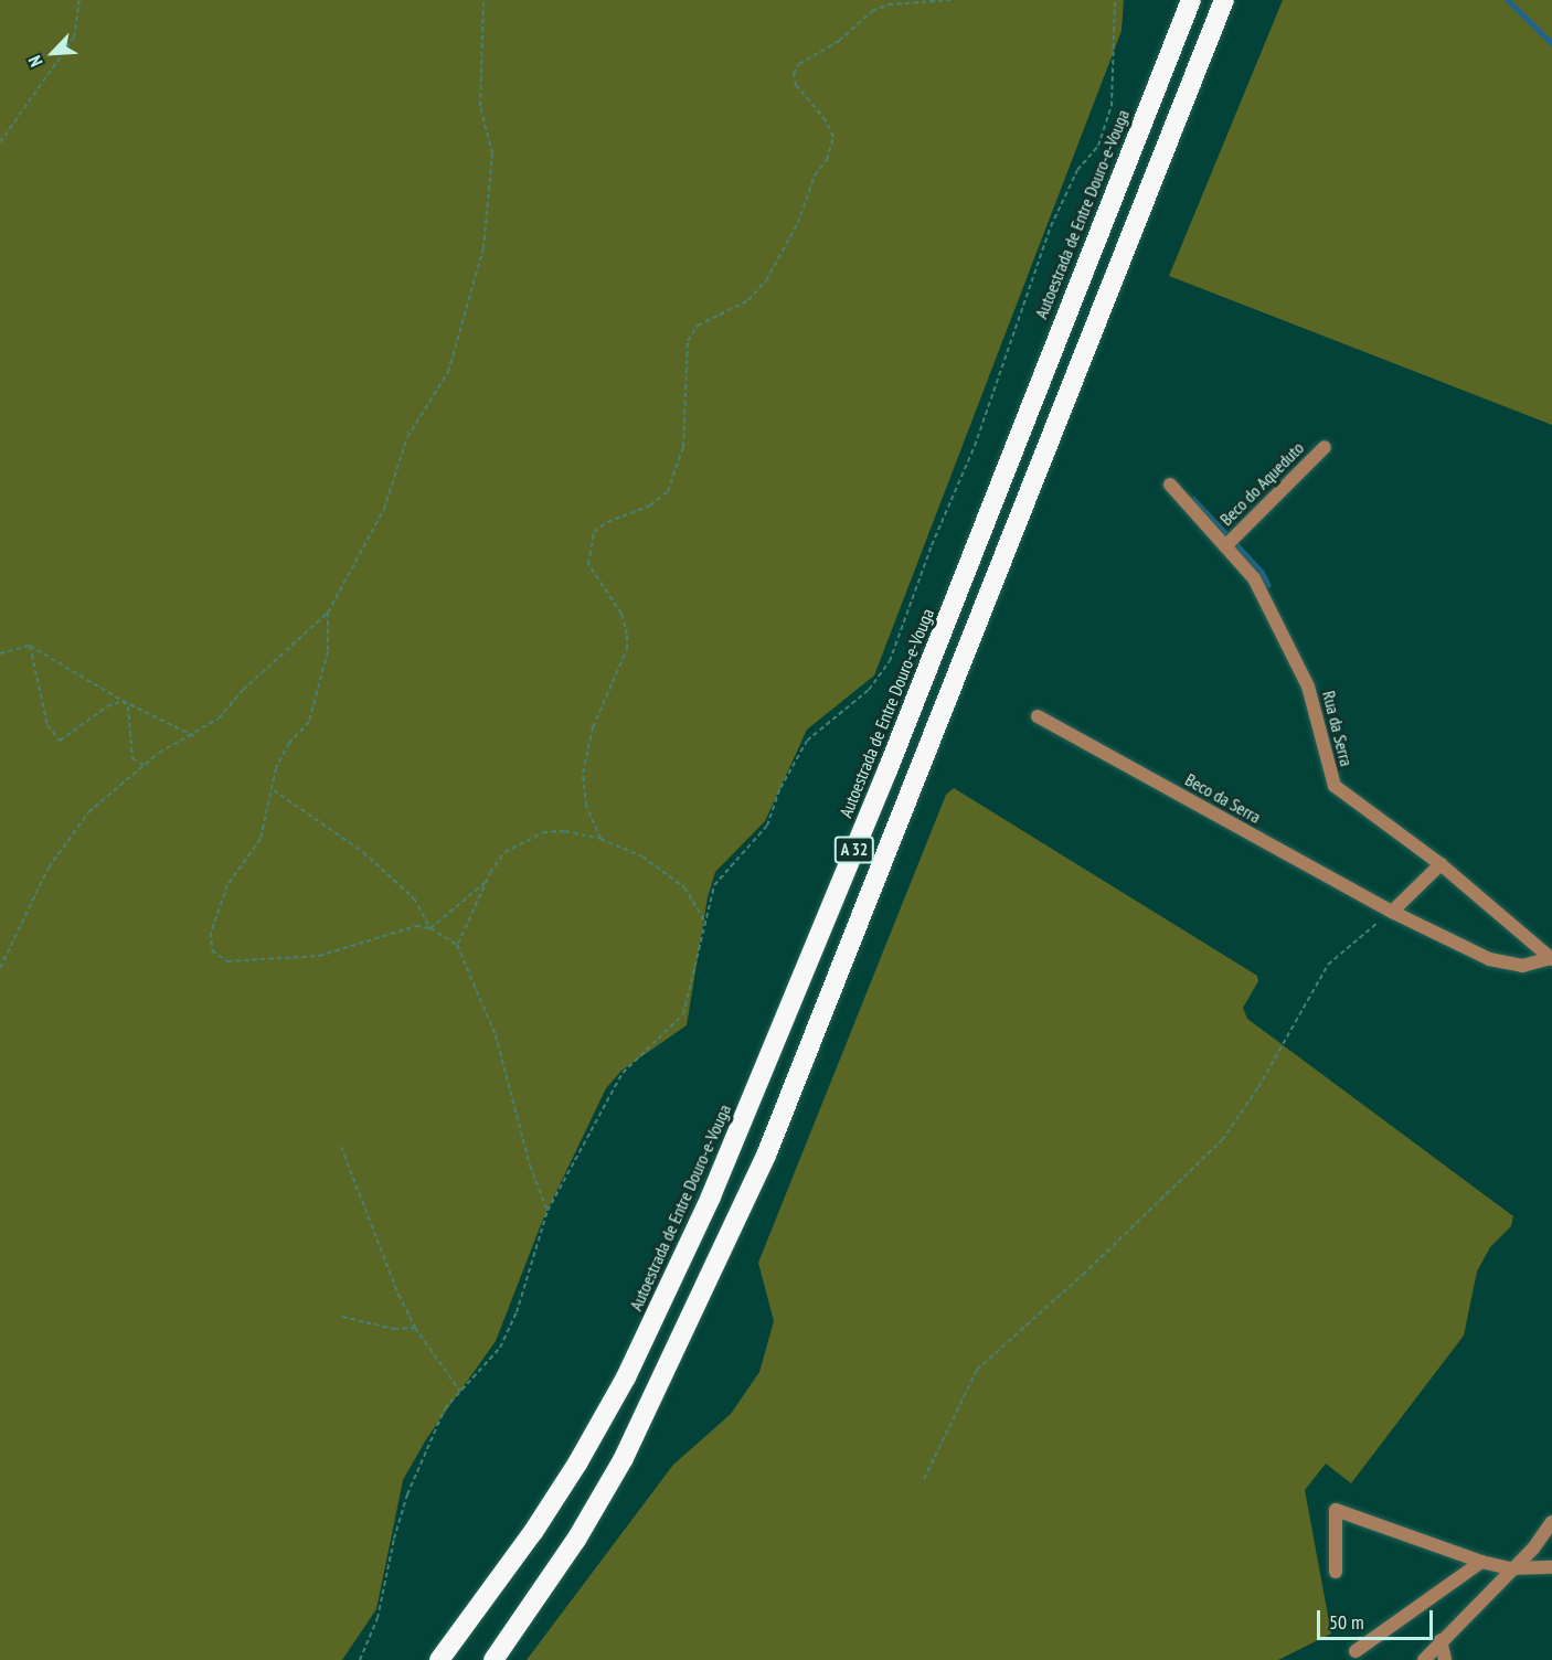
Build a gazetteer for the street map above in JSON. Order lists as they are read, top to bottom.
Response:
{
  "streets": {
    "highway": ["Autoestrada de Entre Douro-e-Vouga", "A 32"],
    "street": ["Beco do Aqueduto", "Rua da Serra", "Beco da Serra"]
  },
  "crossings": [
    ["Beco do Aqueduto", "Rua da Serra"],
    ["Rua da Serra", "Beco da Serra"]
  ],
  "scale_bar": "50 m",
  "north": "bottom left"
}
